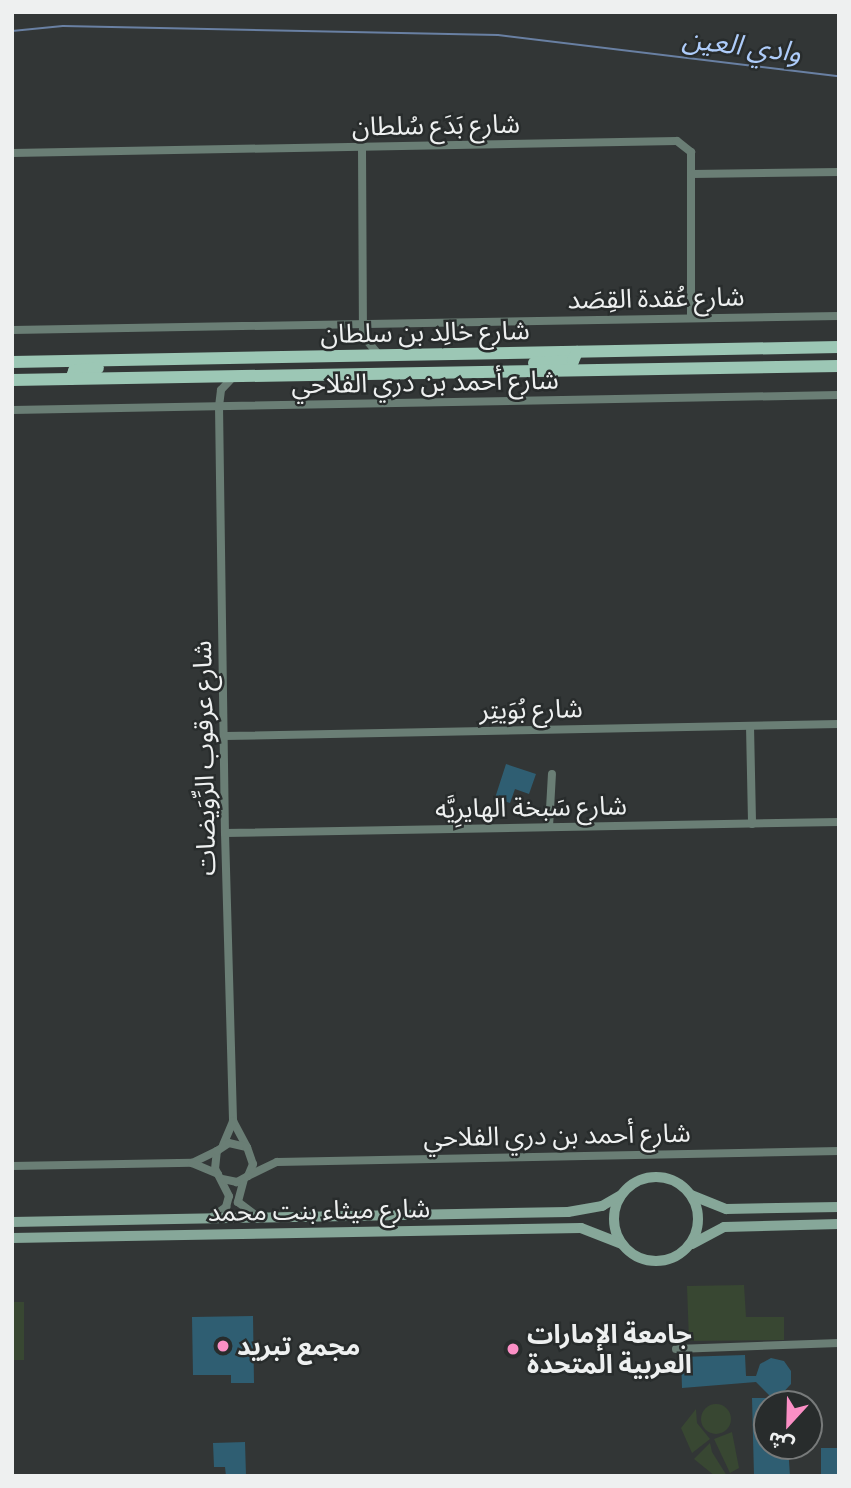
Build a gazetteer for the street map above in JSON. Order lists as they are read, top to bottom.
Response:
{
  "streets": {
    "main road": ["شارع خالِد بن سلطان", "شارع ميثاء بنت محمد"],
    "street": [
      "شارع بَدَع سُلطان",
      "شارع عُقدة القِصَد",
      "شارع أحمد بن دري الفلاحي",
      "شارع بُوَيتِر",
      "شارع عرقوب الرِّوَيضات",
      "شارع سَبخة الهايرِيَّه"
    ]
  },
  "crossings": [
    ["شارع بَدَع سُلطان", "شارع عُقدة القِصَد"],
    ["شارع أحمد بن دري الفلاحي", "شارع عرقوب الرِّوَيضات"],
    ["شارع بُوَيتِر", "شارع عرقوب الرِّوَيضات"],
    ["شارع عرقوب الرِّوَيضات", "شارع سَبخة الهايرِيَّه"]
  ],
  "water": ["وادي العين"],
  "places": ["مجمع تبريد", "جامعة الإمارات العربية المتحدة"],
  "north": "bottom"
}
